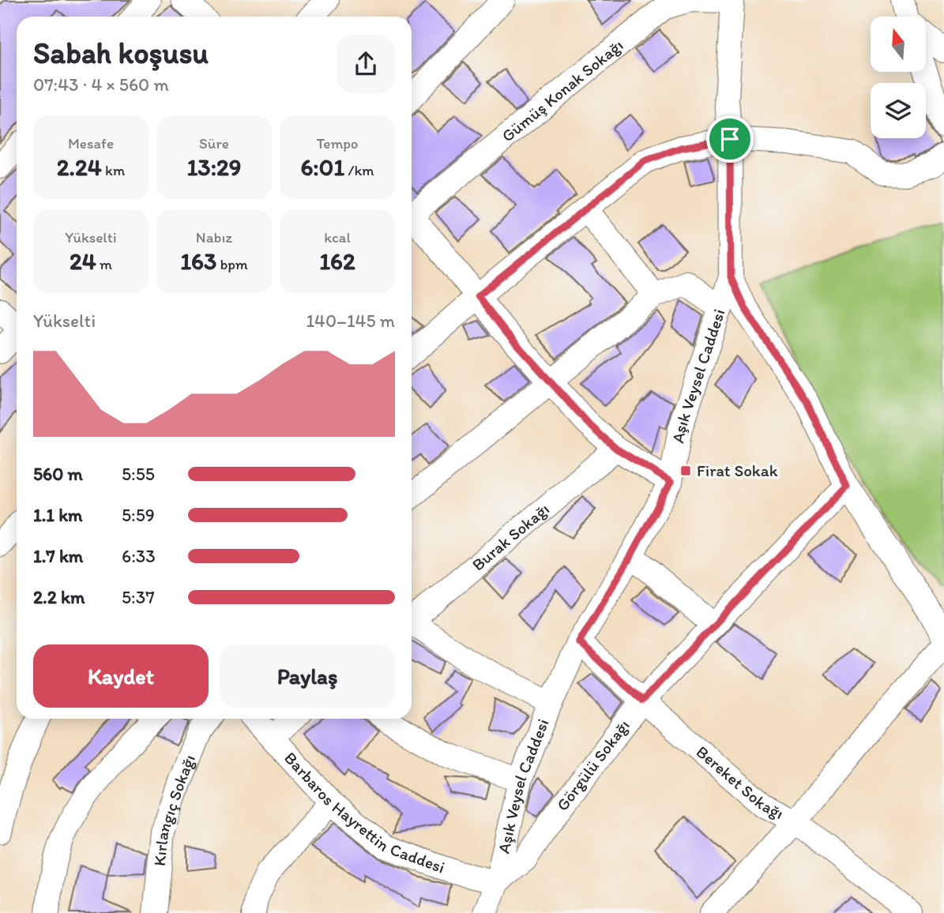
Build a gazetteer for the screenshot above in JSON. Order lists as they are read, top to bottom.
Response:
{
  "streets": {
    "street": [
      "Gümüş Konak Sokağı",
      "Aşık Veysel Caddesi",
      "Burak Sokağı",
      "Görgülü Sokağı",
      "Bereket Sokağı",
      "Barbaros Hayrettin Caddesi",
      "Kırlangıç Sokağı"
    ]
  },
  "crossings": [
    ["Gümüş Konak Sokağı", "Aşık Veysel Caddesi"],
    ["Aşık Veysel Caddesi", "Görgülü Sokağı"],
    ["Aşık Veysel Caddesi", "Bereket Sokağı"],
    ["Aşık Veysel Caddesi", "Barbaros Hayrettin Caddesi"],
    ["Görgülü Sokağı", "Bereket Sokağı"],
    ["Görgülü Sokağı", "Barbaros Hayrettin Caddesi"]
  ],
  "places": {
    "transit": ["Firat Sokak"]
  },
  "north": "top",
  "page": {
    "heading": ["Sabah koşusu", "07:43 · 4 × 560 m"],
    "stats": [
      ["Mesafe", "2.24 km"],
      ["Süre", "13:29"],
      ["Tempo", "6:01 /km"],
      ["Yükselti", "24 m"],
      ["Nabız", "163 bpm"],
      ["kcal", "162"]
    ],
    "chart": ["Yükselti", "140–145 m"],
    "list": [
      {
        "name": "560 m",
        "note": "5:55"
      },
      {
        "name": "1.1 km",
        "note": "5:59"
      },
      {
        "name": "1.7 km",
        "note": "6:33"
      },
      {
        "name": "2.2 km",
        "note": "5:37"
      }
    ],
    "buttons": ["Kaydet", "Paylaş"]
  }
}
